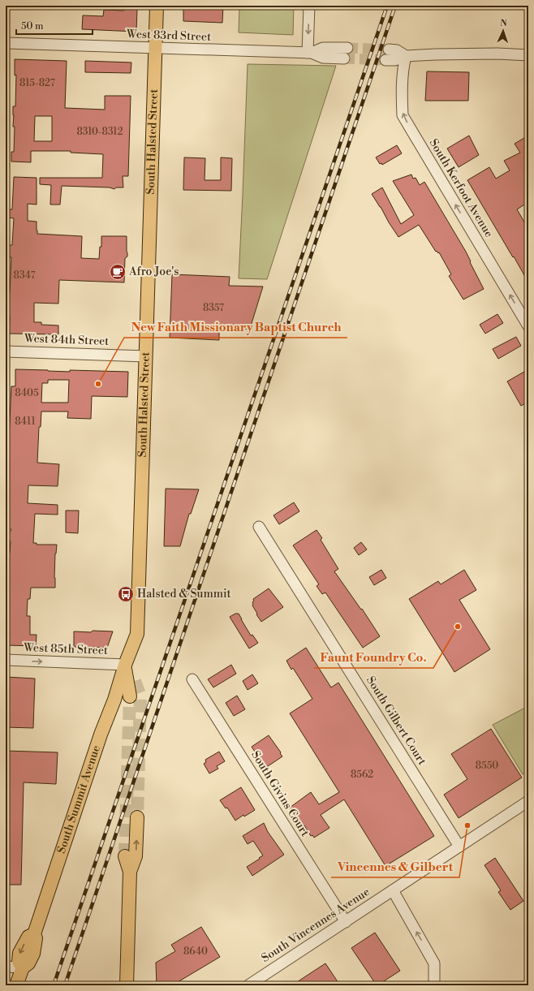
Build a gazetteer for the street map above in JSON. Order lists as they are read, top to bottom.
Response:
{
  "streets": {
    "main road": ["South Halsted Street", "South Summit Avenue"],
    "street": [
      "West 83rd Street",
      "South Kerfoot Avenue",
      "West 84th Street",
      "West 85th Street",
      "South Gilbert Court",
      "South Givins Court",
      "South Vincennes Avenue"
    ]
  },
  "crossings": [
    ["West 83rd Street", "South Halsted Street"],
    ["South Halsted Street", "West 84th Street"],
    ["South Halsted Street", "West 85th Street"],
    ["South Halsted Street", "South Summit Avenue"],
    ["West 85th Street", "South Summit Avenue"],
    ["South Gilbert Court", "South Vincennes Avenue"],
    ["South Givins Court", "South Vincennes Avenue"]
  ],
  "one_way": ["South Kerfoot Avenue", "West 85th Street"],
  "places": {
    "cafe": ["Afro Joe's"],
    "other": ["New Faith Missionary Baptist Church", "Faunt Foundry Co.", "Vincennes & Gilbert"],
    "bus stop": ["Halsted & Summit"]
  },
  "house_numbers": [
    "815-827",
    "8310-8312",
    "8347",
    "8357",
    "8405",
    "8411",
    "8550",
    "8562",
    "8640"
  ],
  "scale_bar": "50 m",
  "north": "top"
}
